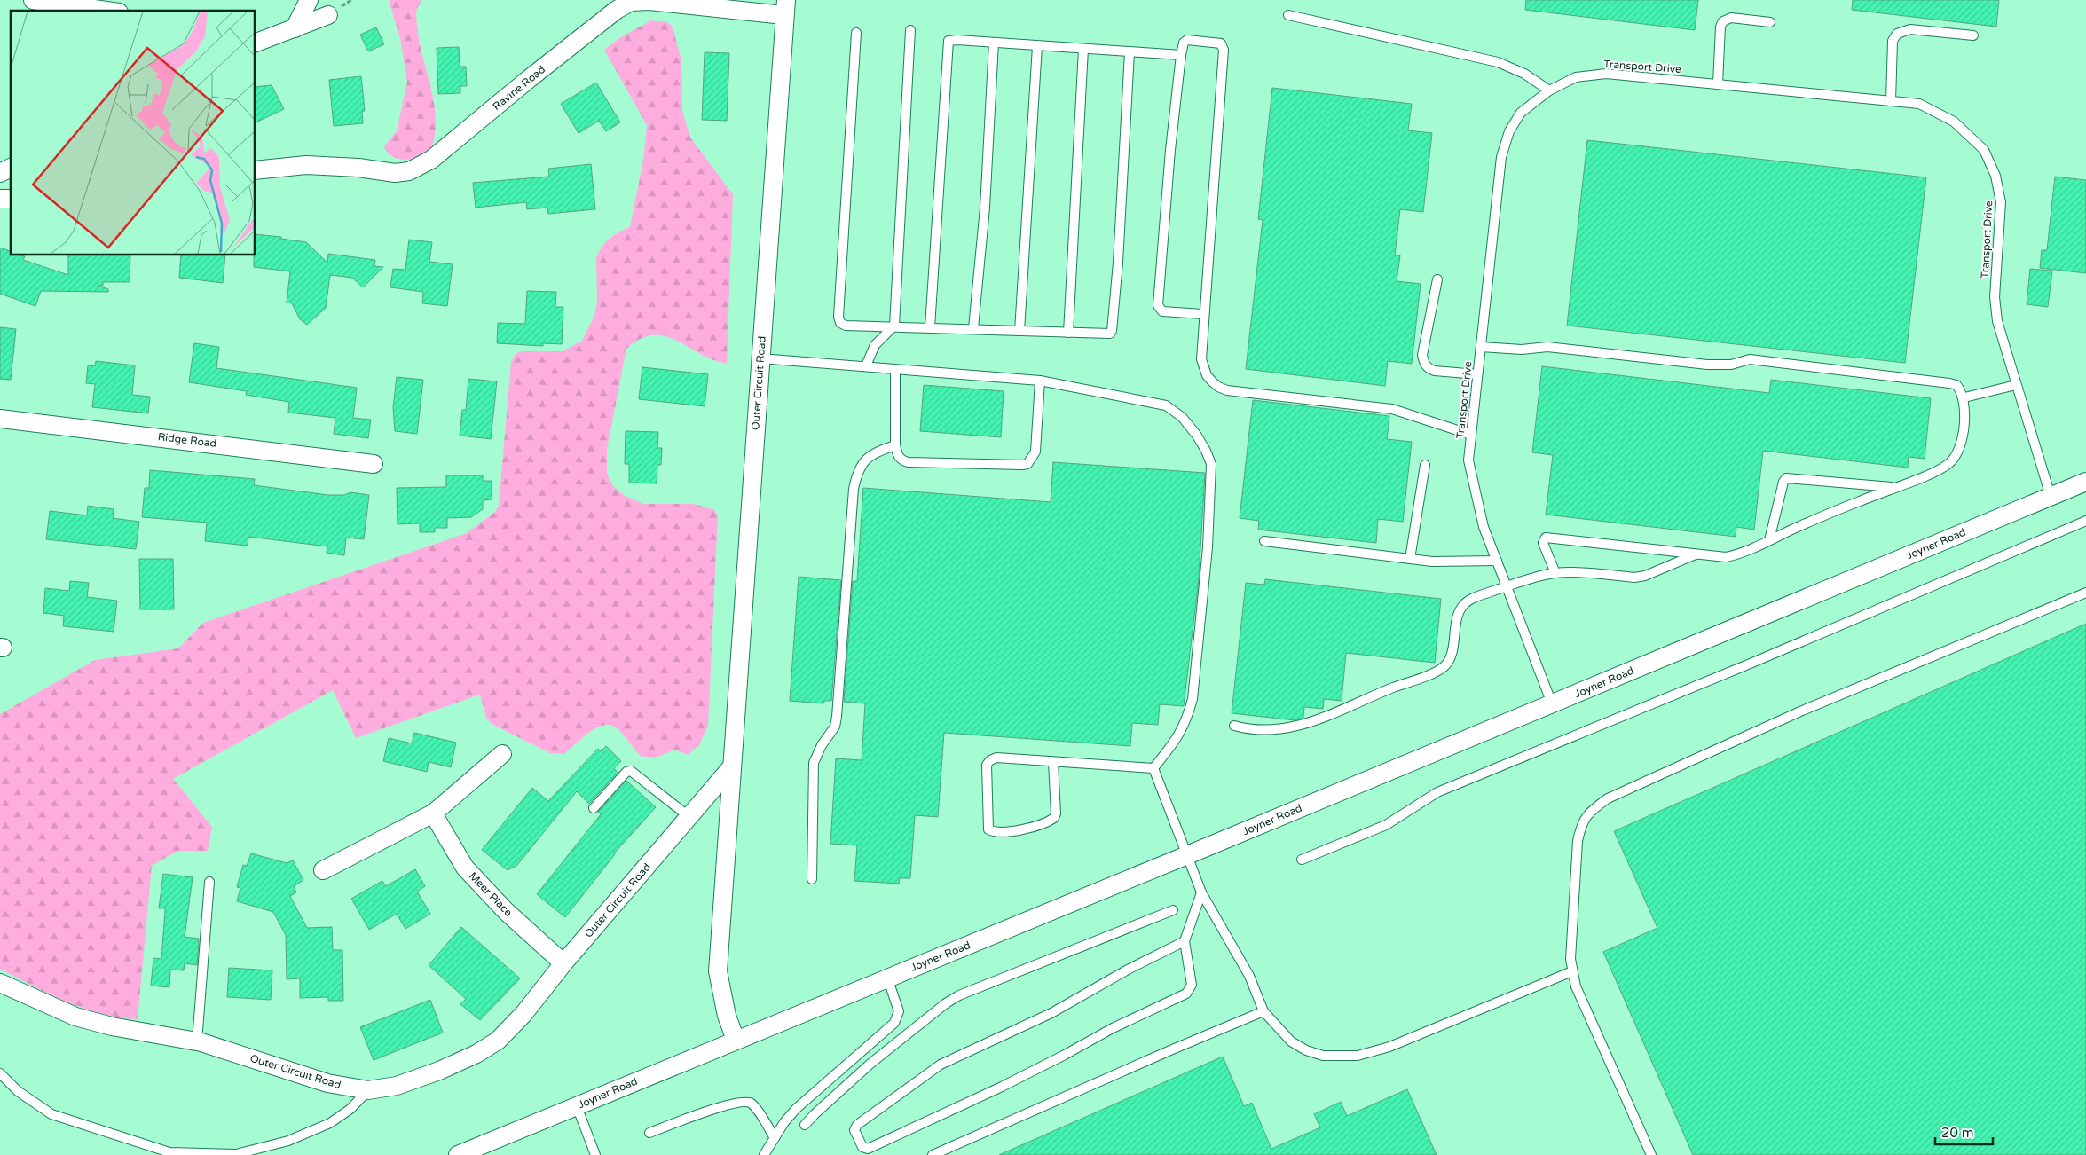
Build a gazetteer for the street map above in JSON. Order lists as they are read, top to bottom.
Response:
{
  "streets": {
    "street": [
      "Ravine Road",
      "Outer Circuit Road",
      "Ridge Road",
      "Joyner Road",
      "Meer Place"
    ],
    "lane": ["Transport Drive"]
  },
  "crossings": [
    ["Transport Drive", "Joyner Road"],
    ["Ravine Road", "Outer Circuit Road"],
    ["Outer Circuit Road", "Joyner Road"],
    ["Outer Circuit Road", "Meer Place"]
  ],
  "scale_bar": "20 m"
}
